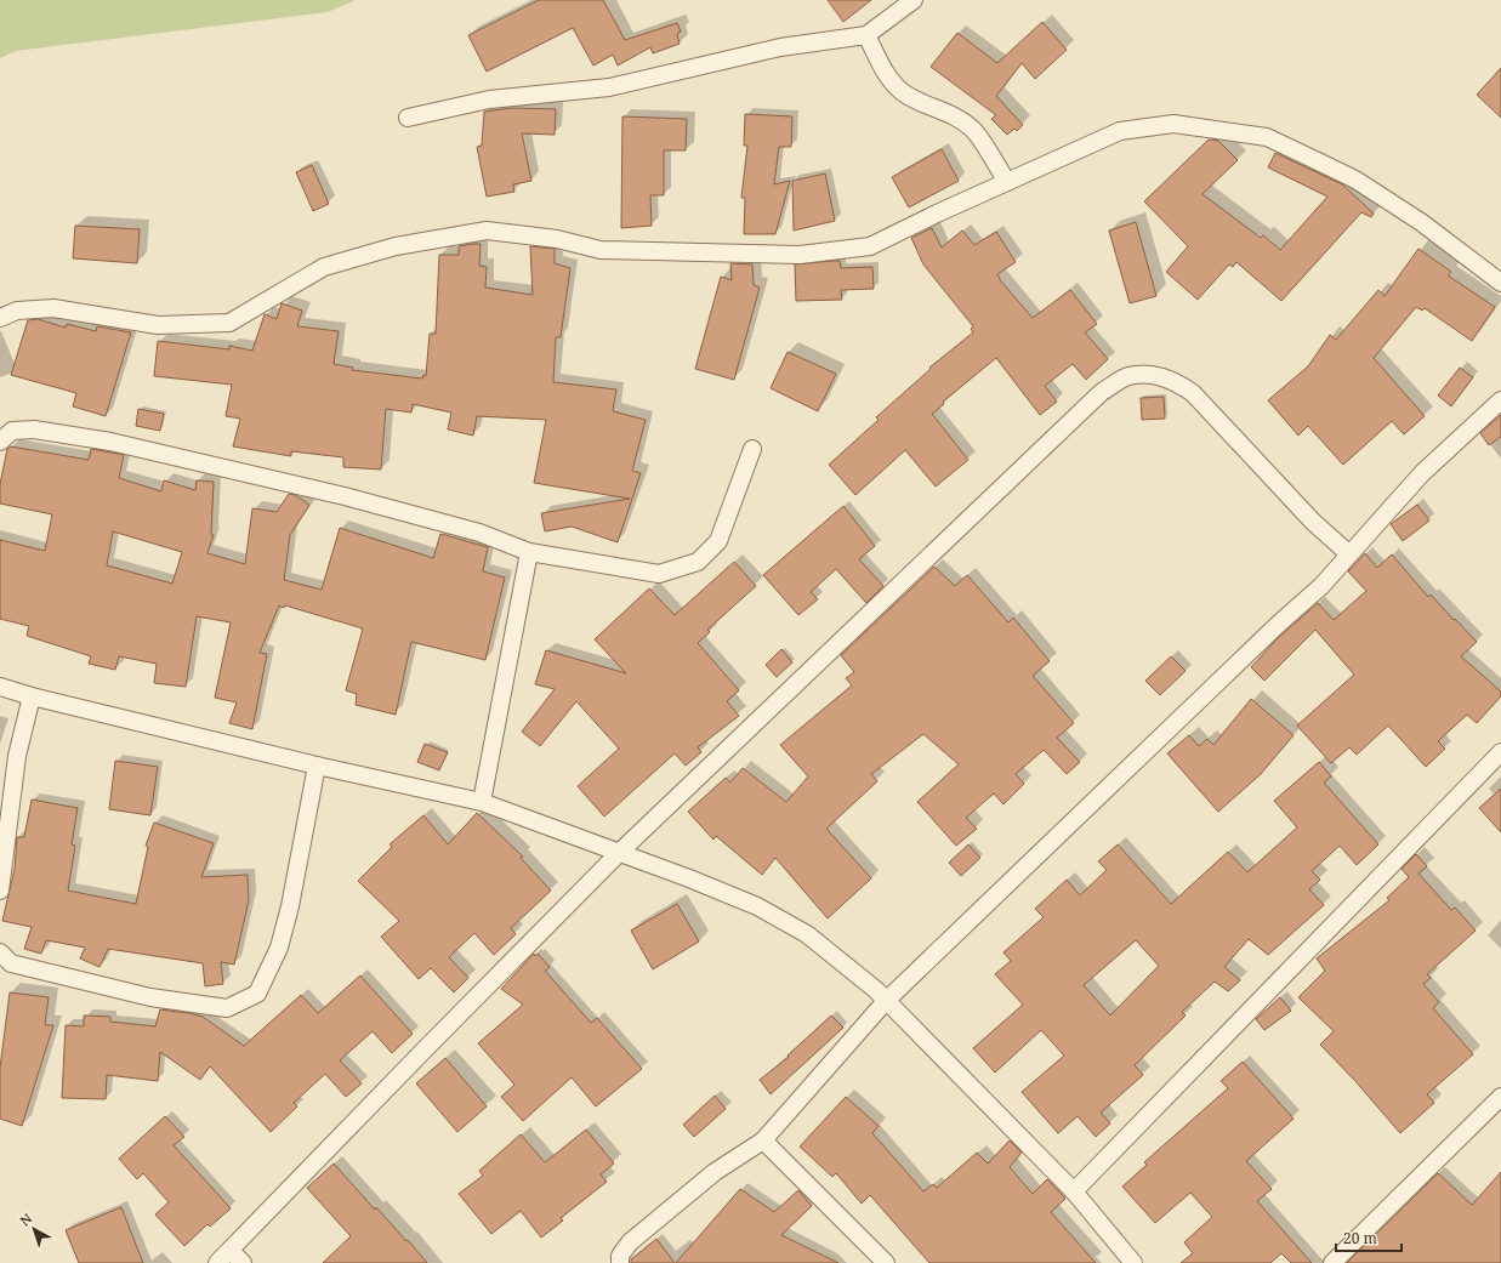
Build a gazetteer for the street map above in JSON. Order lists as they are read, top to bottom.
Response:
{
  "scale_bar": "20 m",
  "north": "top left"
}
